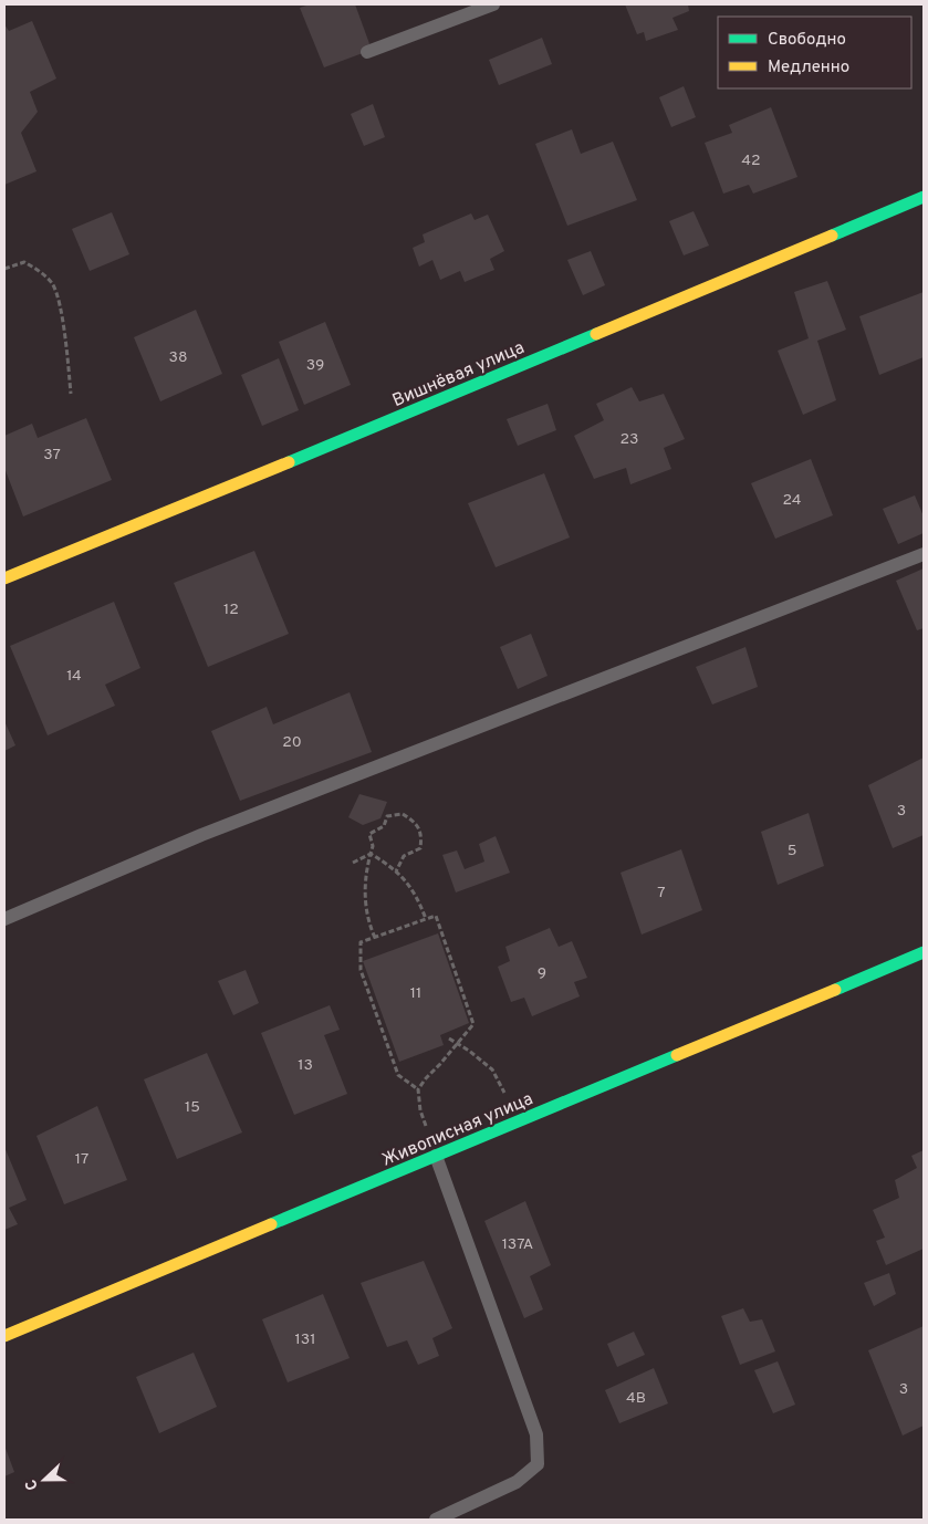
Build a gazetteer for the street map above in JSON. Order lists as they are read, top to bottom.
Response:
{
  "streets": {
    "street": ["Вишнёвая улица", "Живописная улица"]
  },
  "house_numbers": [
    "42",
    "38",
    "39",
    "23",
    "37",
    "24",
    "12",
    "14",
    "20",
    "3",
    "5",
    "7",
    "9",
    "11",
    "13",
    "15",
    "17",
    "137А",
    "131",
    "3",
    "4В"
  ],
  "legend": ["Свободно", "Медленно"],
  "north": "left"
}
